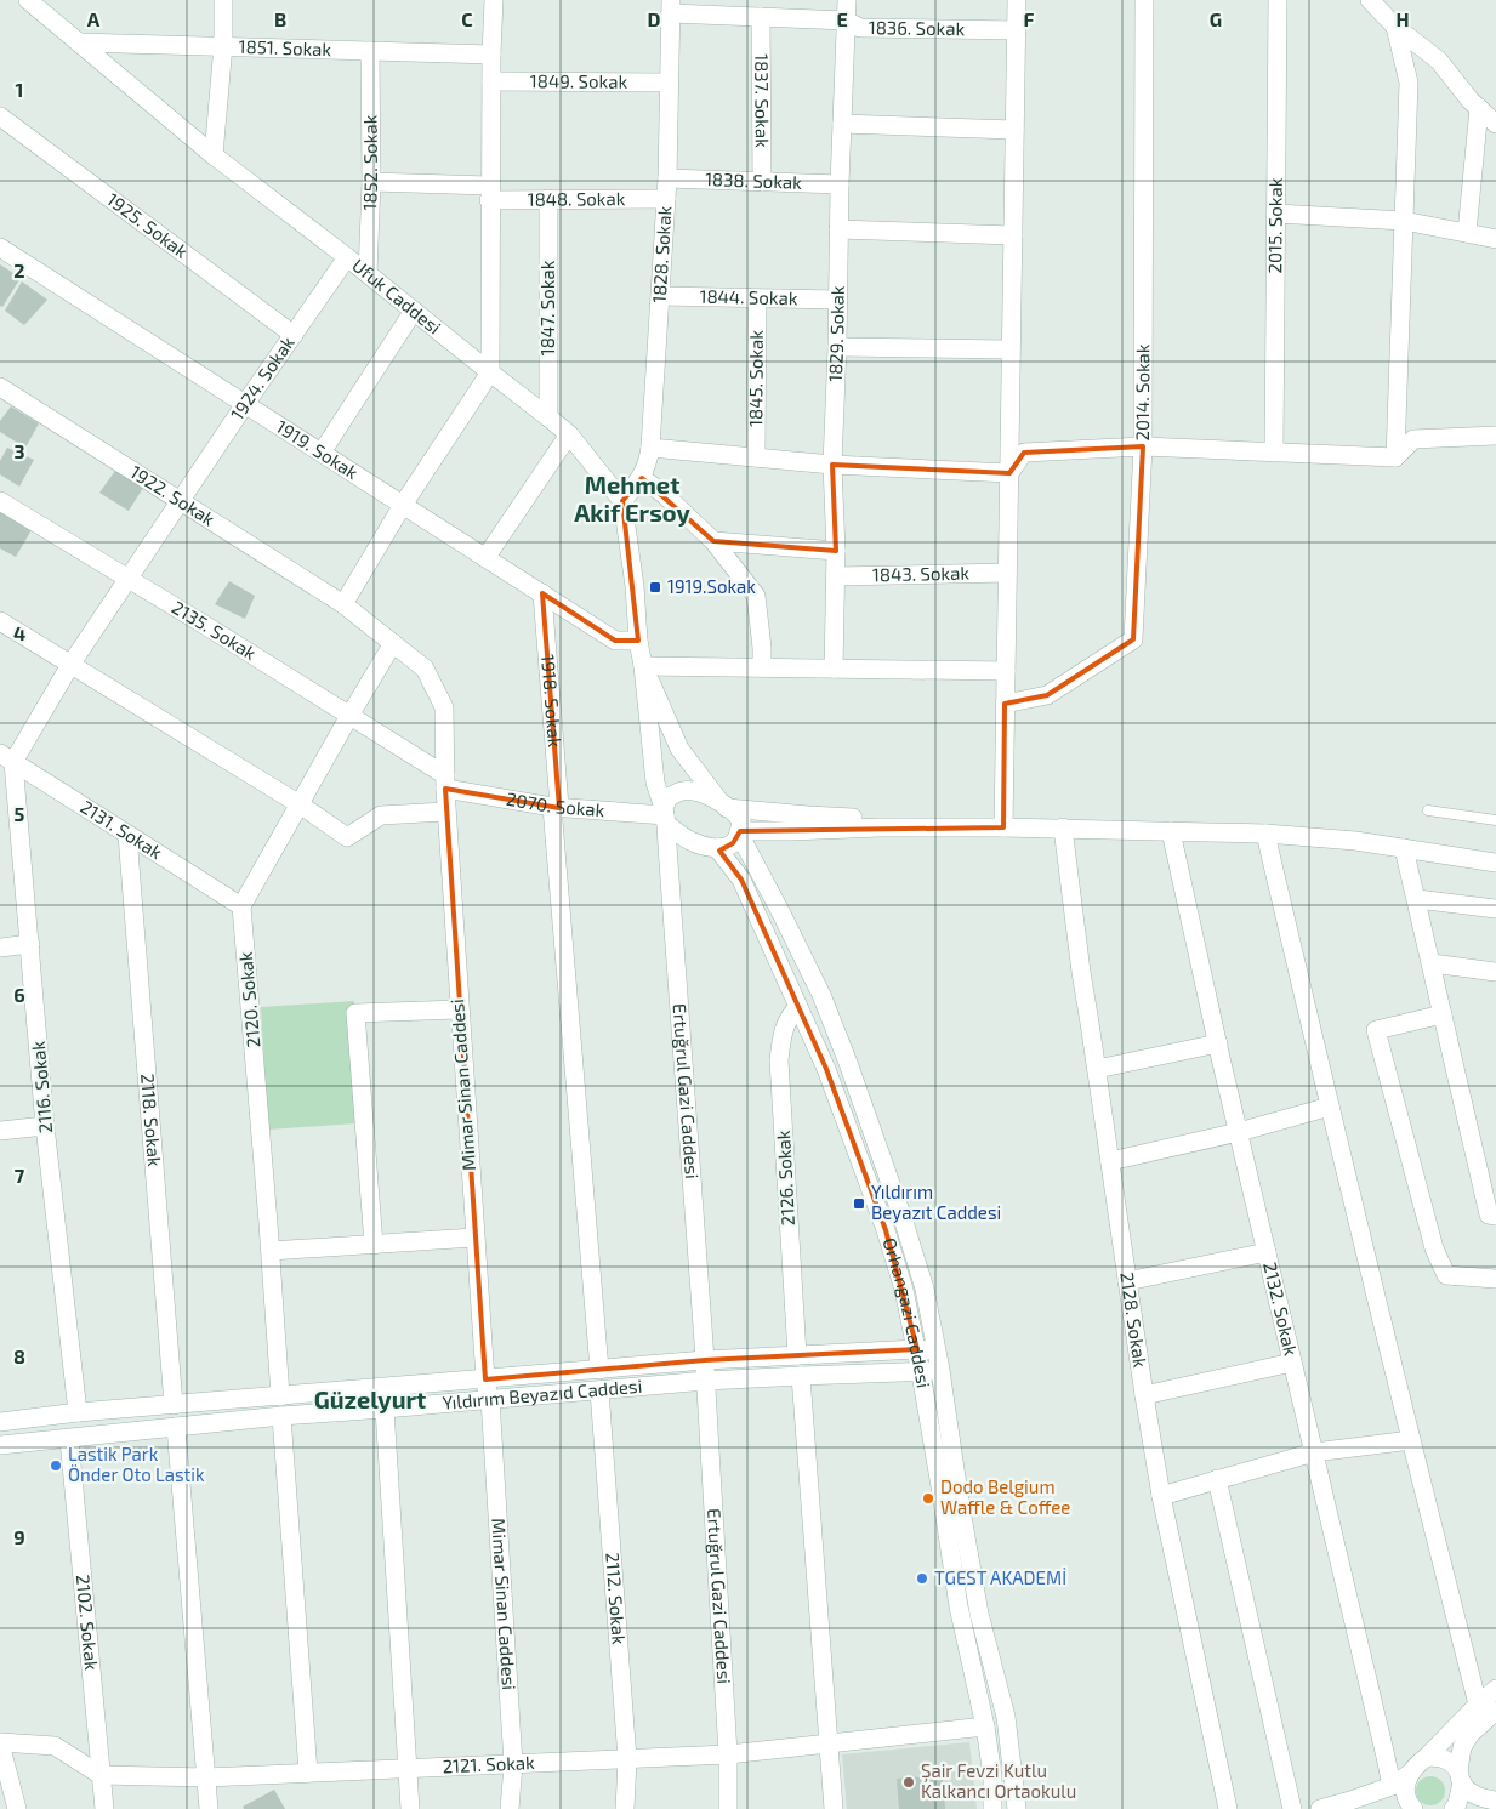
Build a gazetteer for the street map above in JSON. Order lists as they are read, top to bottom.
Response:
{
  "streets": {
    "street": [
      "1836. Sokak",
      "1851. Sokak",
      "1849. Sokak",
      "1837. Sokak",
      "1852. Sokak",
      "1838. Sokak",
      "1848. Sokak",
      "1925. Sokak",
      "2015. Sokak",
      "1828. Sokak",
      "Ufuk Caddesi",
      "1844. Sokak",
      "1847. Sokak",
      "1829. Sokak",
      "1845. Sokak",
      "1924. Sokak",
      "2014. Sokak",
      "1919. Sokak",
      "1922. Sokak",
      "1843. Sokak",
      "2135. Sokak",
      "1918. Sokak",
      "2070. Sokak",
      "2131. Sokak",
      "2120. Sokak",
      "Mimar Sinan Caddesi",
      "2116. Sokak",
      "Ertuğrul Gazi Caddesi",
      "2118. Sokak",
      "2126. Sokak",
      "2132. Sokak",
      "Orhangazi Caddesi",
      "2128. Sokak",
      "Yıldırım Beyazıd Caddesi",
      "2112. Sokak",
      "2102. Sokak",
      "2121. Sokak"
    ]
  },
  "crossings": [
    ["1836. Sokak", "1837. Sokak"],
    ["1836. Sokak", "1828. Sokak"],
    ["1836. Sokak", "1829. Sokak"],
    ["1851. Sokak", "1852. Sokak"],
    ["1851. Sokak", "Ufuk Caddesi"],
    ["1849. Sokak", "1828. Sokak"],
    ["1837. Sokak", "1838. Sokak"],
    ["1852. Sokak", "1848. Sokak"],
    ["1852. Sokak", "Ufuk Caddesi"],
    ["1838. Sokak", "1828. Sokak"],
    ["1838. Sokak", "1829. Sokak"],
    ["1848. Sokak", "1828. Sokak"],
    ["1848. Sokak", "1847. Sokak"],
    ["1925. Sokak", "1924. Sokak"],
    ["1828. Sokak", "Ufuk Caddesi"],
    ["1828. Sokak", "1844. Sokak"],
    ["Ufuk Caddesi", "1847. Sokak"],
    ["Ufuk Caddesi", "1924. Sokak"],
    ["Ufuk Caddesi", "1919. Sokak"],
    ["Ufuk Caddesi", "Ertuğrul Gazi Caddesi"],
    ["1844. Sokak", "1829. Sokak"],
    ["1844. Sokak", "1845. Sokak"],
    ["1829. Sokak", "1843. Sokak"],
    ["1924. Sokak", "1919. Sokak"],
    ["1924. Sokak", "1922. Sokak"],
    ["1924. Sokak", "2135. Sokak"],
    ["1924. Sokak", "2131. Sokak"],
    ["1924. Sokak", "2116. Sokak"],
    ["1919. Sokak", "1918. Sokak"],
    ["1922. Sokak", "Mimar Sinan Caddesi"],
    ["2135. Sokak", "2070. Sokak"],
    ["2135. Sokak", "Mimar Sinan Caddesi"],
    ["1918. Sokak", "2070. Sokak"],
    ["1918. Sokak", "Yıldırım Beyazıd Caddesi"],
    ["1918. Sokak", "2112. Sokak"],
    ["2070. Sokak", "Mimar Sinan Caddesi"],
    ["2070. Sokak", "Ertuğrul Gazi Caddesi"],
    ["2070. Sokak", "Orhangazi Caddesi"],
    ["2131. Sokak", "2120. Sokak"],
    ["2131. Sokak", "2116. Sokak"],
    ["2131. Sokak", "2118. Sokak"],
    ["2120. Sokak", "Yıldırım Beyazıd Caddesi"],
    ["2120. Sokak", "2121. Sokak"],
    ["Mimar Sinan Caddesi", "Yıldırım Beyazıd Caddesi"],
    ["Mimar Sinan Caddesi", "2121. Sokak"],
    ["2116. Sokak", "Yıldırım Beyazıd Caddesi"],
    ["Ertuğrul Gazi Caddesi", "Orhangazi Caddesi"],
    ["Ertuğrul Gazi Caddesi", "Yıldırım Beyazıd Caddesi"],
    ["Ertuğrul Gazi Caddesi", "2121. Sokak"],
    ["2118. Sokak", "Yıldırım Beyazıd Caddesi"],
    ["2126. Sokak", "Orhangazi Caddesi"],
    ["2126. Sokak", "Yıldırım Beyazıd Caddesi"],
    ["2126. Sokak", "2121. Sokak"],
    ["Orhangazi Caddesi", "Yıldırım Beyazıd Caddesi"],
    ["Orhangazi Caddesi", "2121. Sokak"],
    ["Yıldırım Beyazıd Caddesi", "2112. Sokak"],
    ["Yıldırım Beyazıd Caddesi", "2102. Sokak"],
    ["2112. Sokak", "2121. Sokak"],
    ["2102. Sokak", "2121. Sokak"]
  ],
  "districts": ["Mehmet Akif Ersoy", "Güzelyurt"],
  "places": {
    "transit": ["1919.Sokak", "Yıldırım Beyazıt Caddesi"],
    "other": [
      "Lastik Park Önder Oto Lastik",
      "Dodo Belgium Waffle & Coffee",
      "TGEST AKADEMİ",
      "Şair Fevzi Kutlu Kalkancı Ortaokulu"
    ]
  },
  "grid": {
    "columns": [
      "A",
      "B",
      "C",
      "D",
      "E",
      "F",
      "G",
      "H"
    ],
    "rows": [
      "1",
      "2",
      "3",
      "4",
      "5",
      "6",
      "7",
      "8",
      "9"
    ]
  }
}
